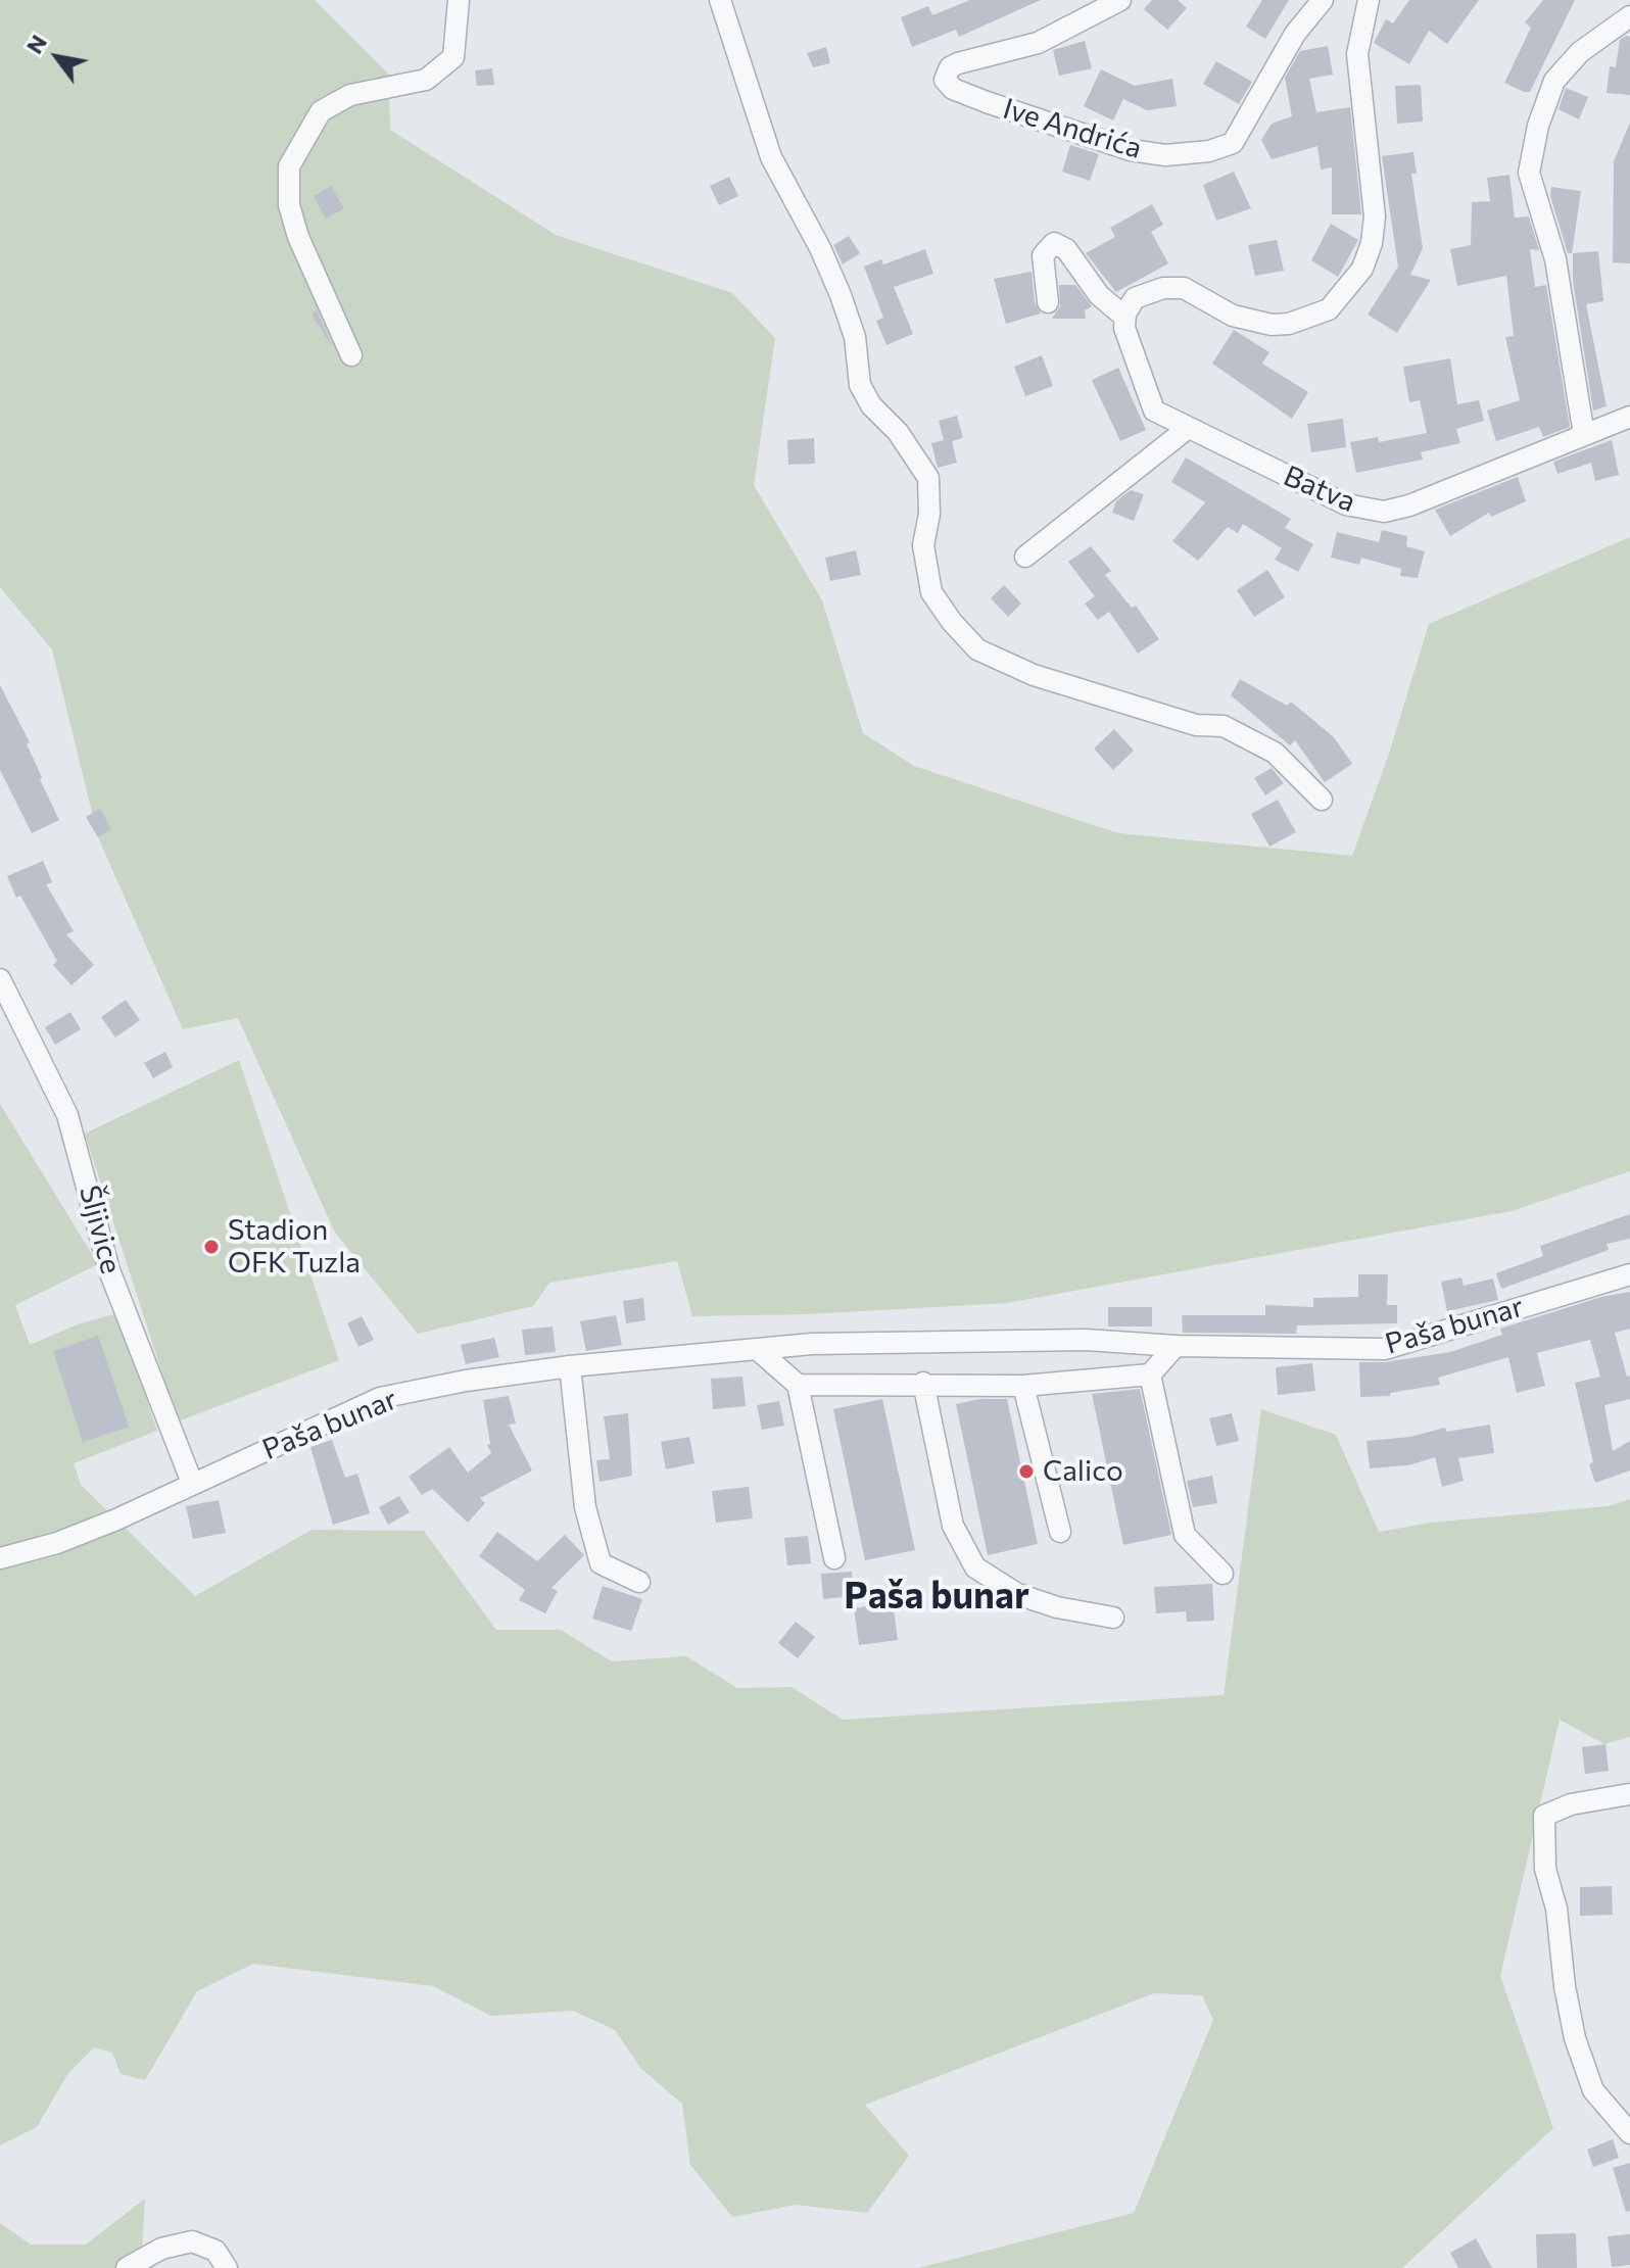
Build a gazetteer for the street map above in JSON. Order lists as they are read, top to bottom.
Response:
{
  "streets": {
    "street": [
      "Ive Andrića",
      "Batva",
      "Šljivice",
      "Paša bunar"
    ]
  },
  "crossings": [
    ["Šljivice", "Paša bunar"]
  ],
  "districts": ["Paša bunar"],
  "places": ["Stadion OFK Tuzla", "Calico"],
  "north": "top left"
}
